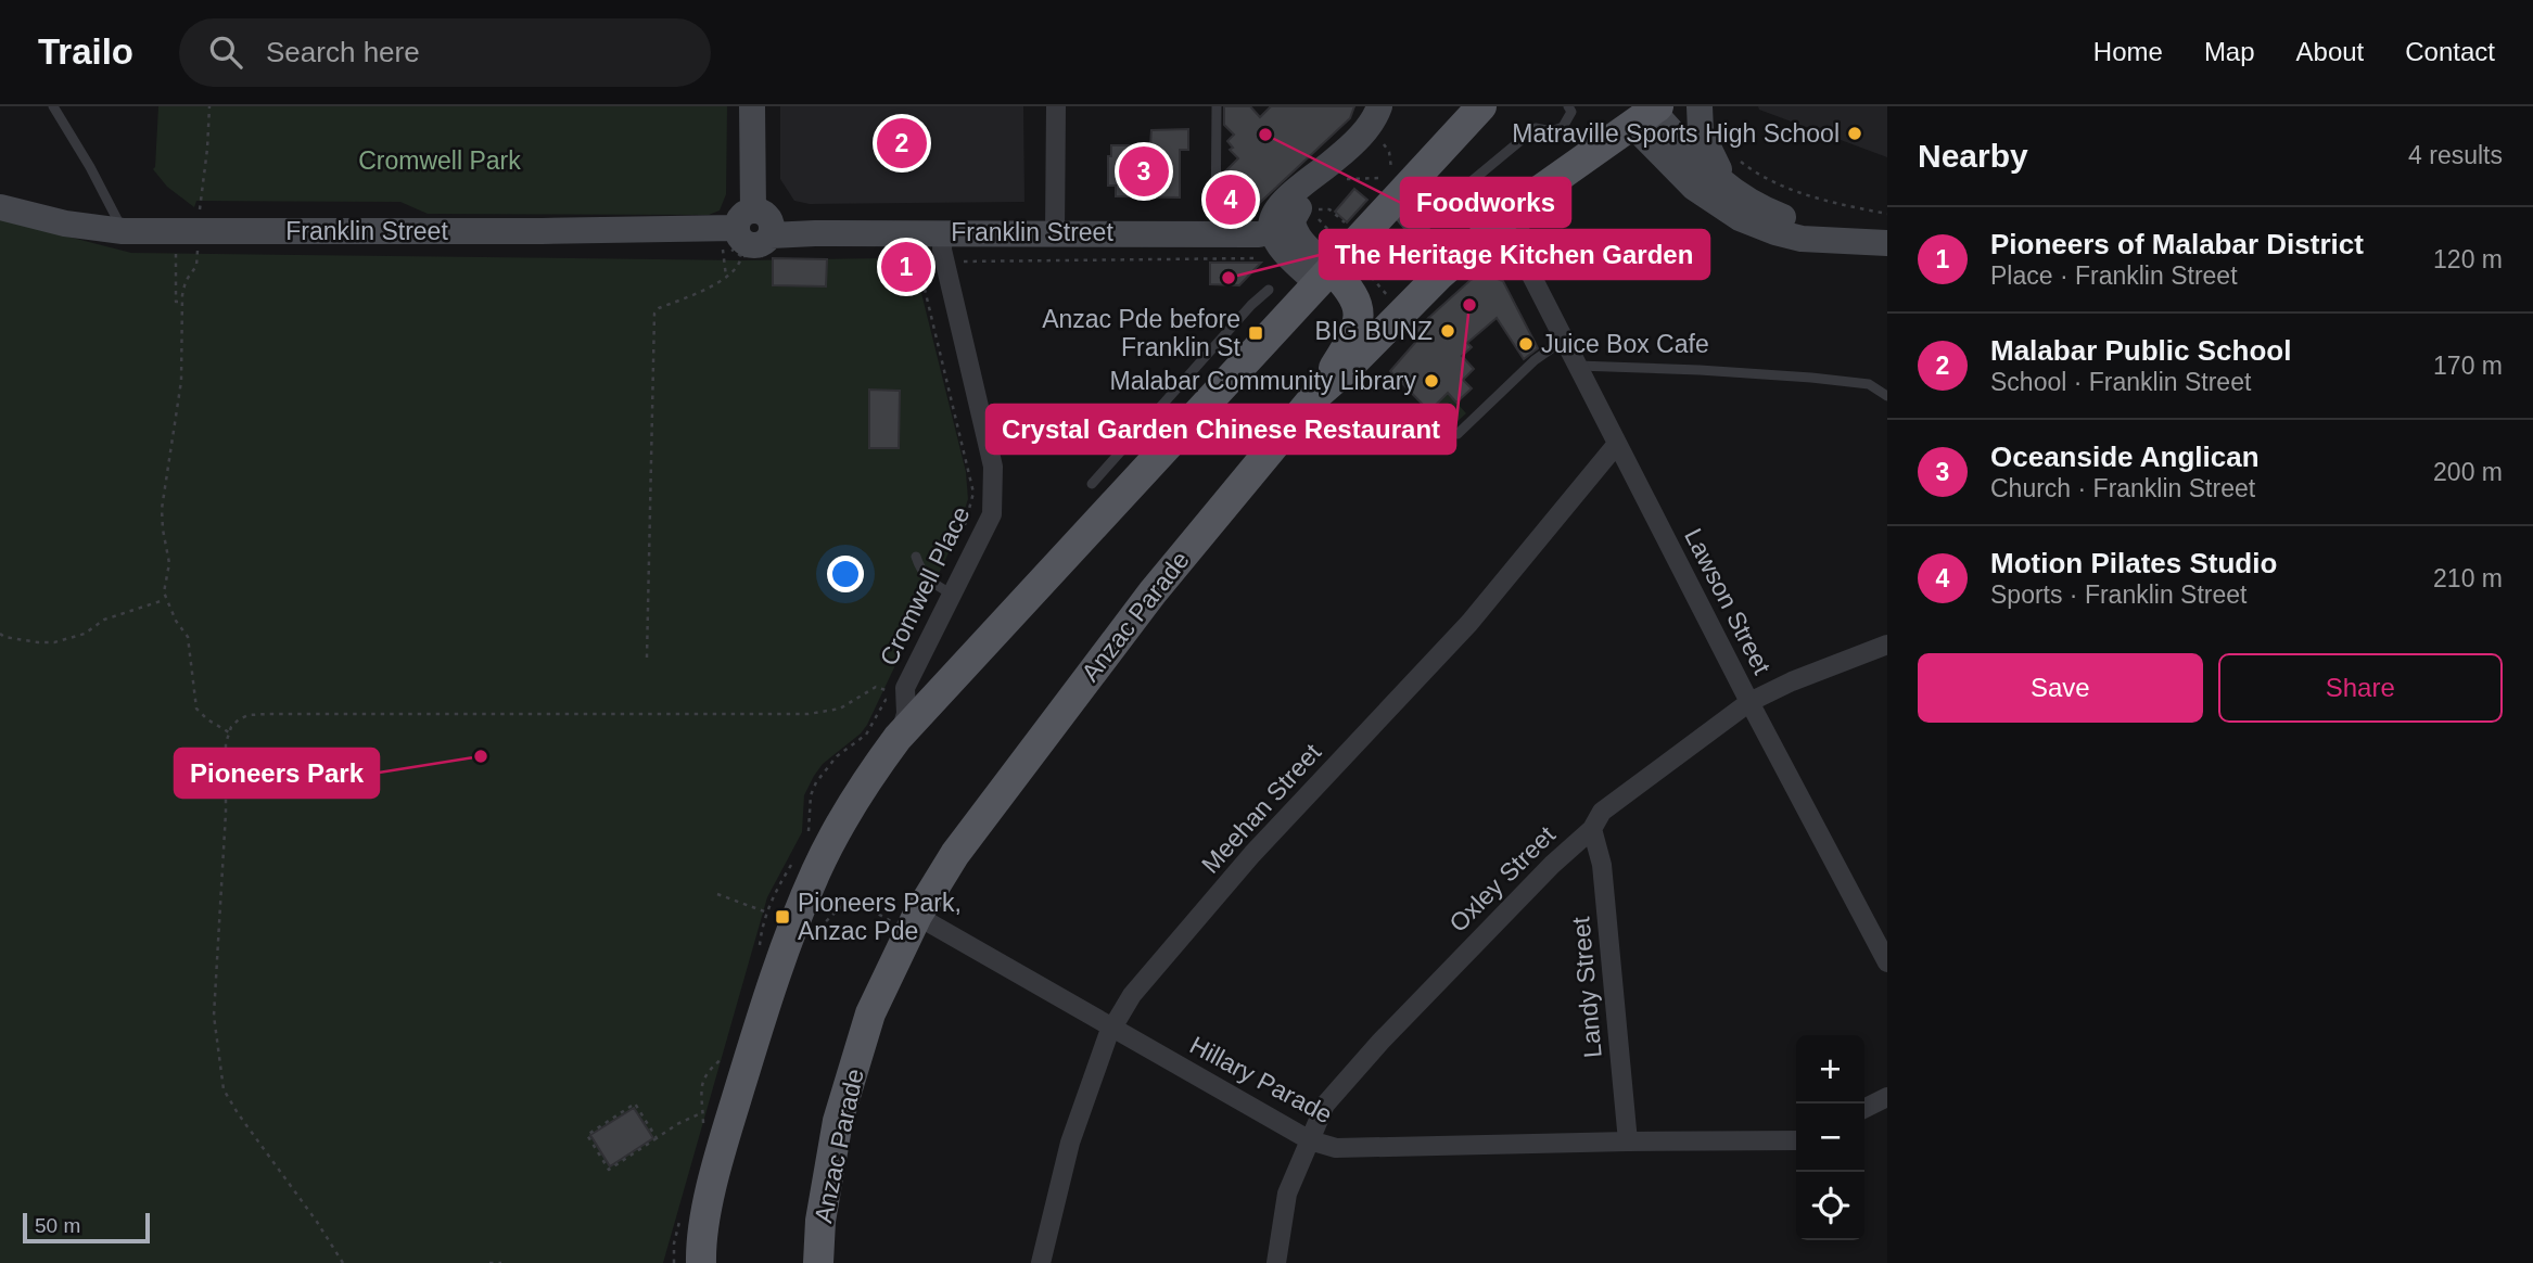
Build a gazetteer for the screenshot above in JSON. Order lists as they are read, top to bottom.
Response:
{
  "streets": {
    "main road": ["Anzac Parade"],
    "street": [
      "Franklin Street",
      "Cromwell Place",
      "Lawson Street",
      "Meehan Street",
      "Oxley Street",
      "Landy Street",
      "Hillary Parade"
    ]
  },
  "crossings": [
    ["Franklin Street", "Cromwell Place"],
    ["Lawson Street", "Anzac Parade"],
    ["Lawson Street", "Meehan Street"],
    ["Lawson Street", "Oxley Street"],
    ["Anzac Parade", "Hillary Parade"],
    ["Meehan Street", "Hillary Parade"],
    ["Oxley Street", "Landy Street"],
    ["Oxley Street", "Hillary Parade"],
    ["Landy Street", "Hillary Parade"]
  ],
  "parks": ["Cromwell Park"],
  "places": {
    "other": [
      "Matraville Sports High School",
      "Foodworks",
      "The Heritage Kitchen Garden",
      "Crystal Garden Chinese Restaurant",
      "BIG BUNZ",
      "Juice Box Cafe",
      "Malabar Community Library",
      "Pioneers Park"
    ],
    "transit": ["Anzac Pde before Franklin St", "Pioneers Park, Anzac Pde"]
  },
  "scale_bar": "50 m",
  "page": {
    "header": "Trailo",
    "search": "Search here",
    "nav": [
      "Home",
      "Map",
      "About",
      "Contact"
    ],
    "heading": ["Nearby", "4 results"],
    "pins": [
      "2",
      "3",
      "4",
      "1"
    ],
    "list": [
      {
        "mark": "1",
        "name": "Pioneers of Malabar District",
        "note": "Place · Franklin Street",
        "value": "120 m"
      },
      {
        "mark": "2",
        "name": "Malabar Public School",
        "note": "School · Franklin Street",
        "value": "170 m"
      },
      {
        "mark": "3",
        "name": "Oceanside Anglican",
        "note": "Church · Franklin Street",
        "value": "200 m"
      },
      {
        "mark": "4",
        "name": "Motion Pilates Studio",
        "note": "Sports · Franklin Street",
        "value": "210 m"
      }
    ],
    "buttons": ["Save", "Share"],
    "map_buttons": ["+", "−"],
    "scale": "50 m"
  }
}
